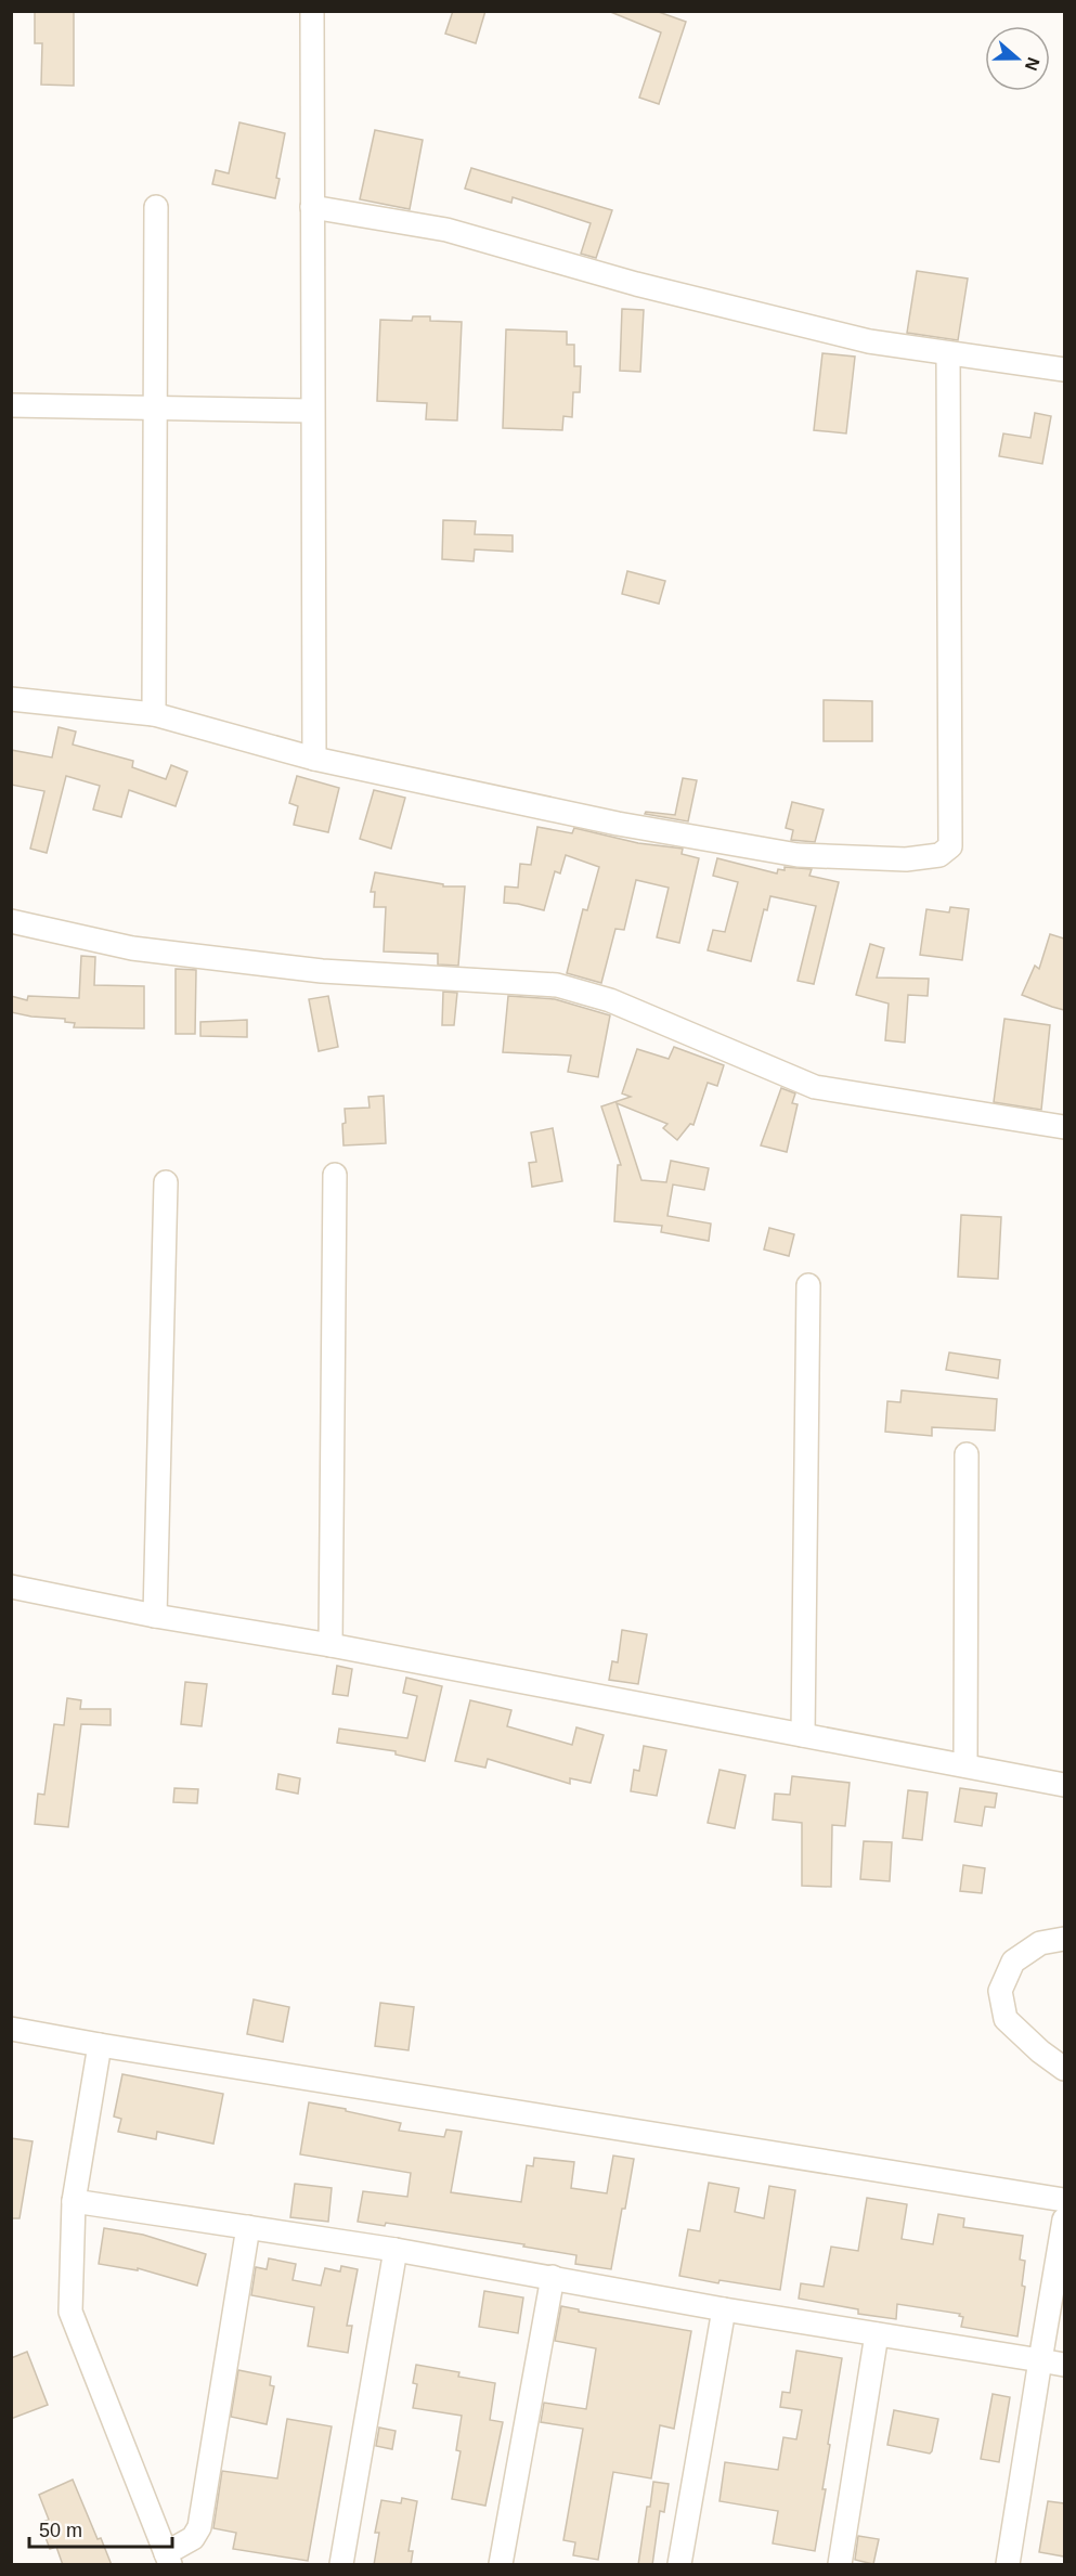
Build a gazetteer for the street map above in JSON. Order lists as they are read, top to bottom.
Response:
{
  "scale_bar": "50 m",
  "north": "right"
}
